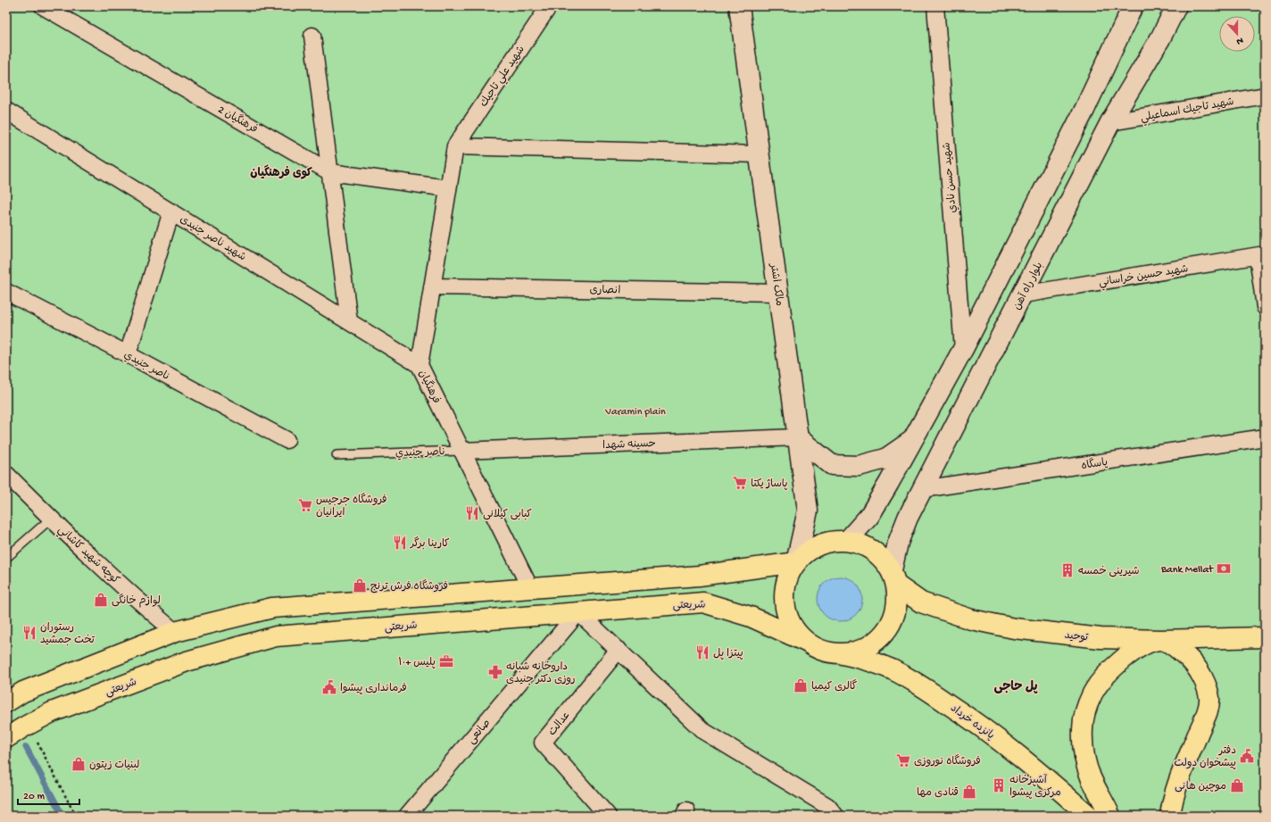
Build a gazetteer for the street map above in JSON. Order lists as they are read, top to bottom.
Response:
{
  "streets": {
    "main road": [
      "مالک اشتر",
      "بلوار راه آهن",
      "شریعتی",
      "توحید",
      "پانزده خرداد"
    ],
    "street": [
      "شهيد علي تاجيك",
      "شهيد تاجيك اسماعيلي",
      "فرهنگيان 2",
      "شهيد حسن نادي",
      "شهيد ناصر جنیدی",
      "شهيد حسين خراساني",
      "انصاری",
      "ناصر جنيدي",
      "فرهنگیان",
      "حسینه شهدا",
      "پاسگاه",
      "كوچه شهيد كاشاني",
      "عدالت",
      "صانعی"
    ]
  },
  "crossings": [
    ["شهيد علي تاجيك", "فرهنگیان"],
    ["شهيد تاجيك اسماعيلي", "بلوار راه آهن"],
    ["فرهنگيان 2", "فرهنگیان"],
    ["شهيد ناصر جنیدی", "فرهنگیان"],
    ["شهيد حسين خراساني", "بلوار راه آهن"],
    ["مالک اشتر", "بلوار راه آهن"],
    ["مالک اشتر", "انصاری"],
    ["مالک اشتر", "حسینه شهدا"],
    ["مالک اشتر", "شریعتی"],
    ["مالک اشتر", "توحید"],
    ["مالک اشتر", "پانزده خرداد"],
    ["بلوار راه آهن", "پاسگاه"],
    ["بلوار راه آهن", "شریعتی"],
    ["بلوار راه آهن", "توحید"],
    ["بلوار راه آهن", "پانزده خرداد"],
    ["انصاری", "فرهنگیان"],
    ["ناصر جنيدي", "فرهنگیان"],
    ["ناصر جنيدي", "حسینه شهدا"],
    ["فرهنگیان", "حسینه شهدا"],
    ["شریعتی", "توحید"],
    ["شریعتی", "پانزده خرداد"],
    ["شریعتی", "صانعی"],
    ["توحید", "پانزده خرداد"]
  ],
  "districts": ["کوی فرهنگیان", "پل حاجی"],
  "parks": ["Varamin plain"],
  "places": {
    "supermarket": ["پاساژ یکتا", "فروشگاه جرجیس ایرانیان", "فروشگاه نوروزی"],
    "restaurant": [
      "کبابی کیلانی",
      "کارینا برگر",
      "رستوران تخت جمشید",
      "پیتزا پل"
    ],
    "bank": ["Bank Mellat"],
    "building": ["شیرینی خمسه", "آشپزخانه مرکزی پیشوا"],
    "shop": [
      "فروشگاه فرش ترنج",
      "لوازم خانگی",
      "گالری کیمیا",
      "لبنیات زیتون",
      "موچین هانی",
      "قنادی مها"
    ],
    "office": ["پلیس +۱۰"],
    "pharmacy": ["داروخانه شبانه روزی دکتر جنیدی"],
    "public building": ["فرمانداری پیشوا", "دفتر پیشخوان دولت"]
  },
  "scale_bar": "20 m",
  "north": "bottom"
}
